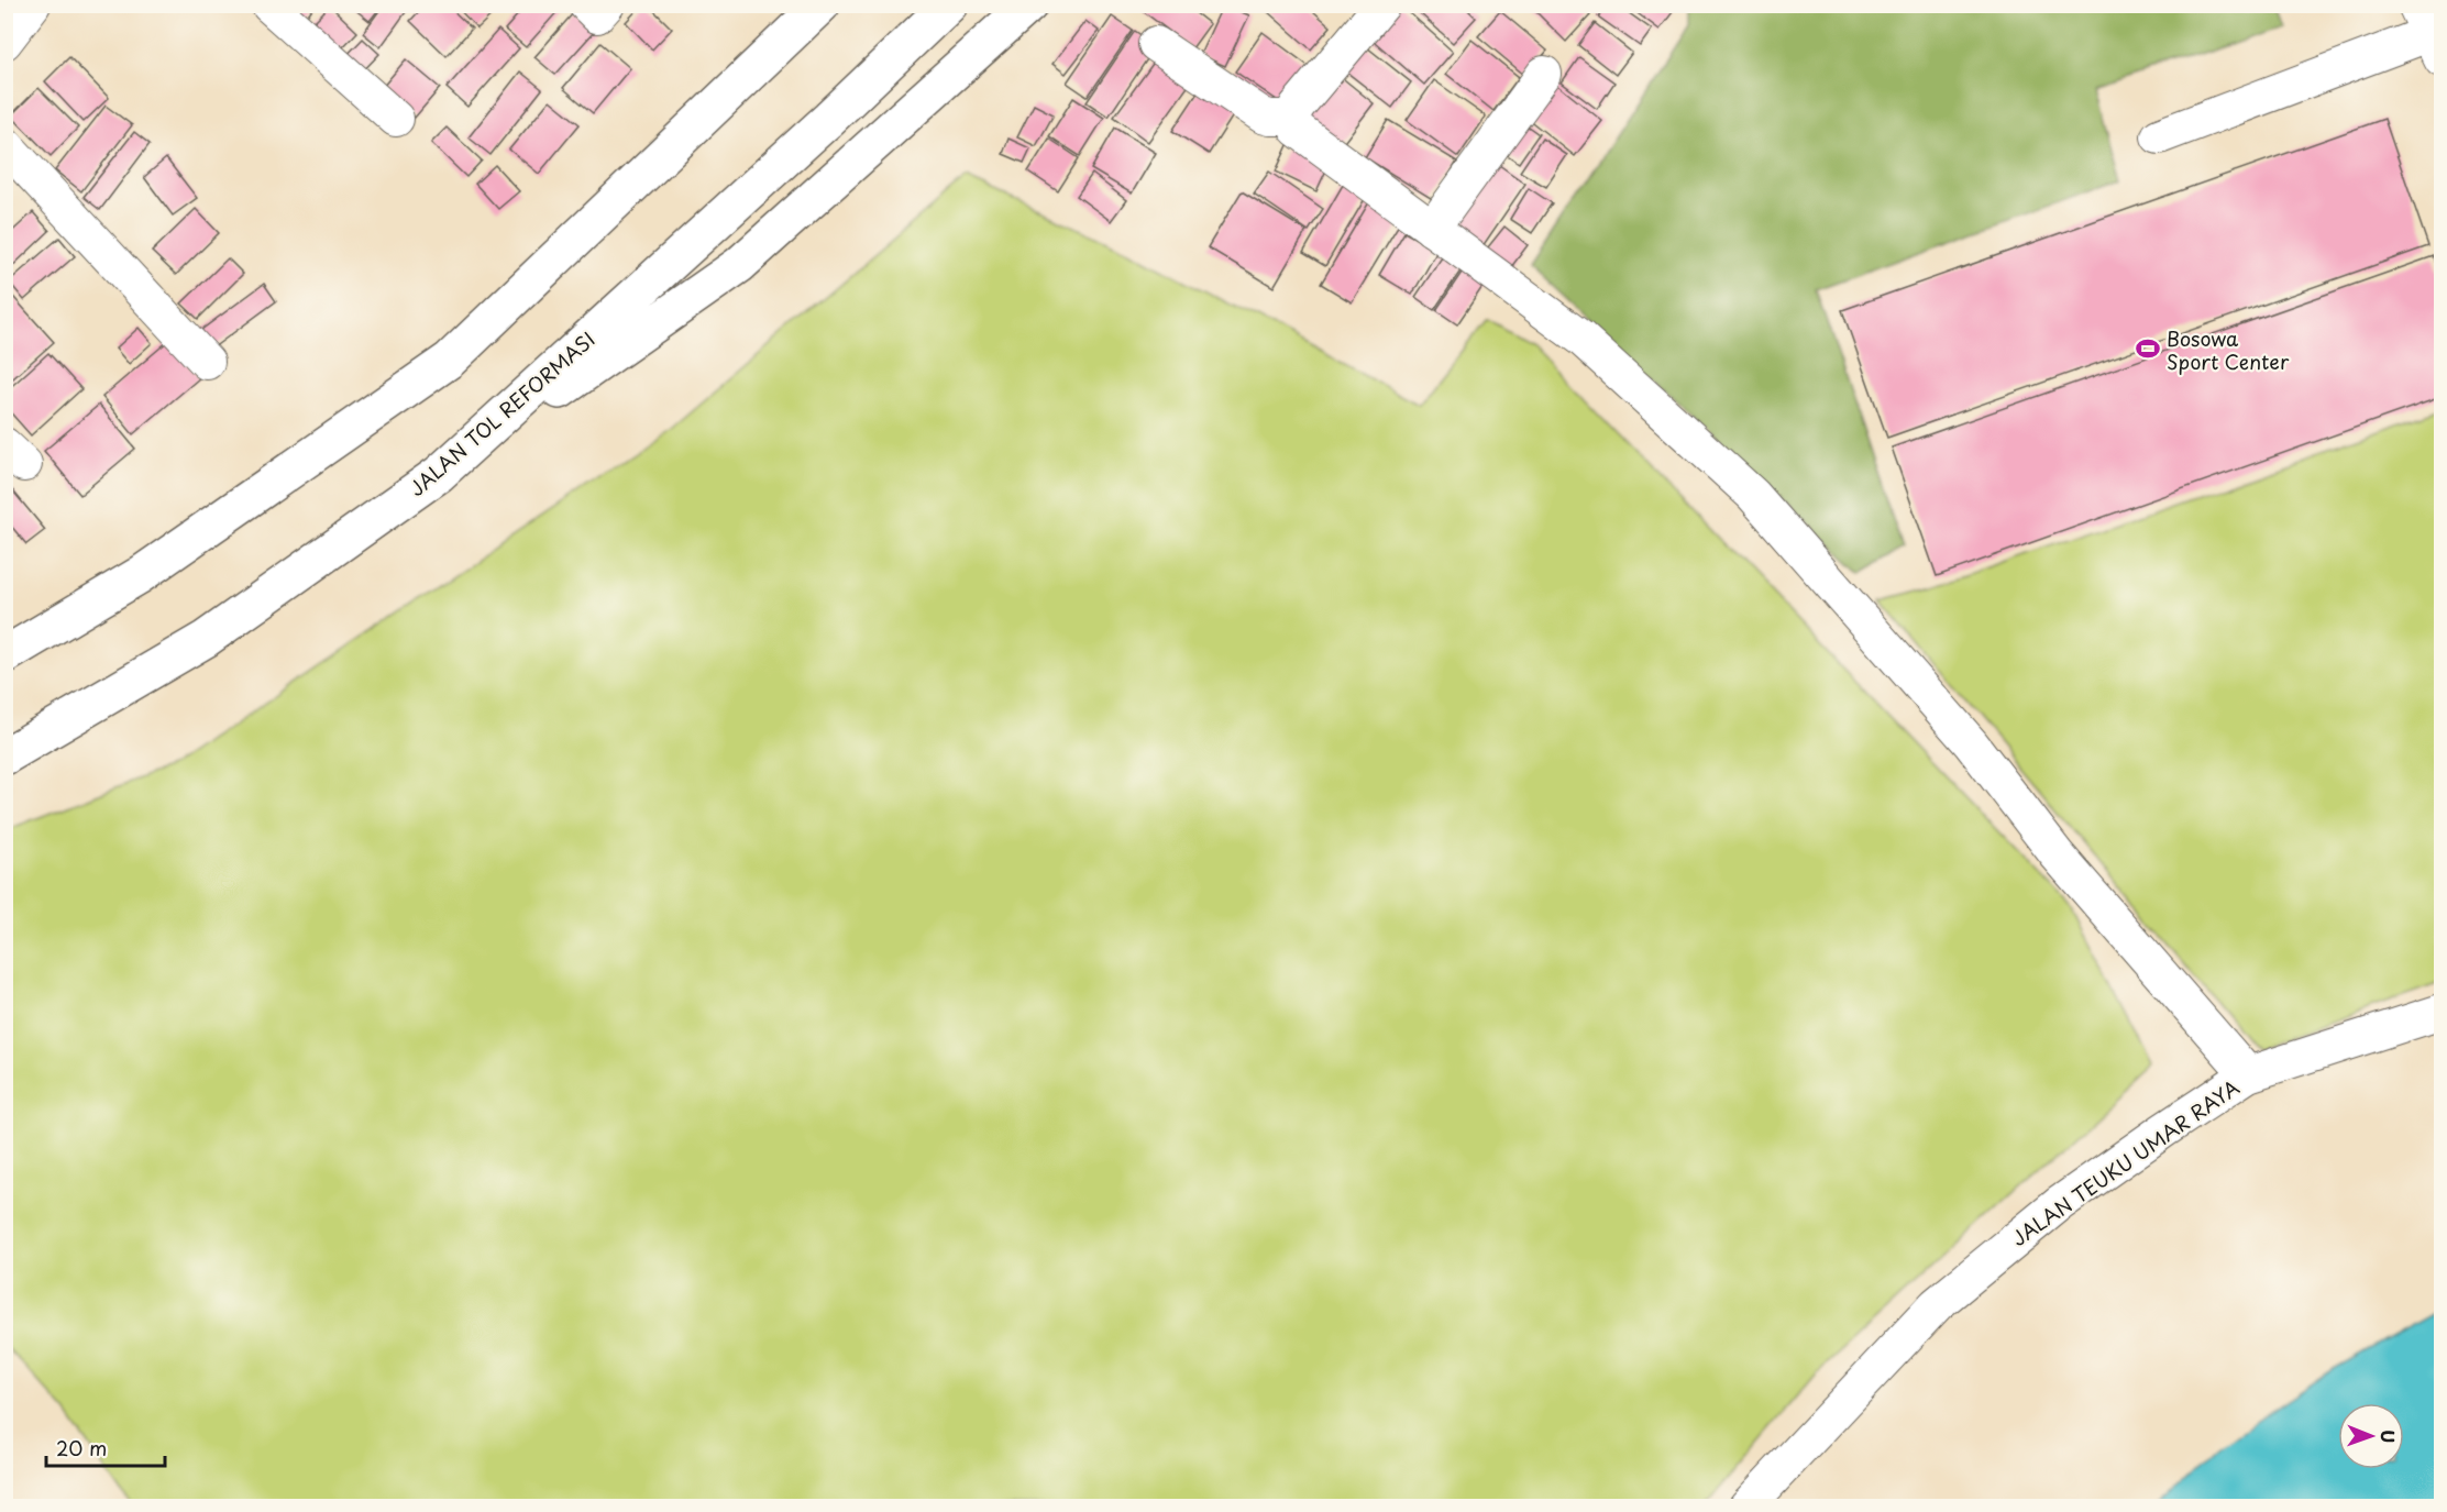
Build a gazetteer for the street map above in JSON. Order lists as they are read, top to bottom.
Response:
{
  "streets": {
    "highway": ["JALAN TOL REFORMASI"],
    "street": ["JALAN TEUKU UMAR RAYA"]
  },
  "places": {
    "sports": ["Bosowa Sport Center"]
  },
  "scale_bar": "20 m",
  "north": "right"
}
